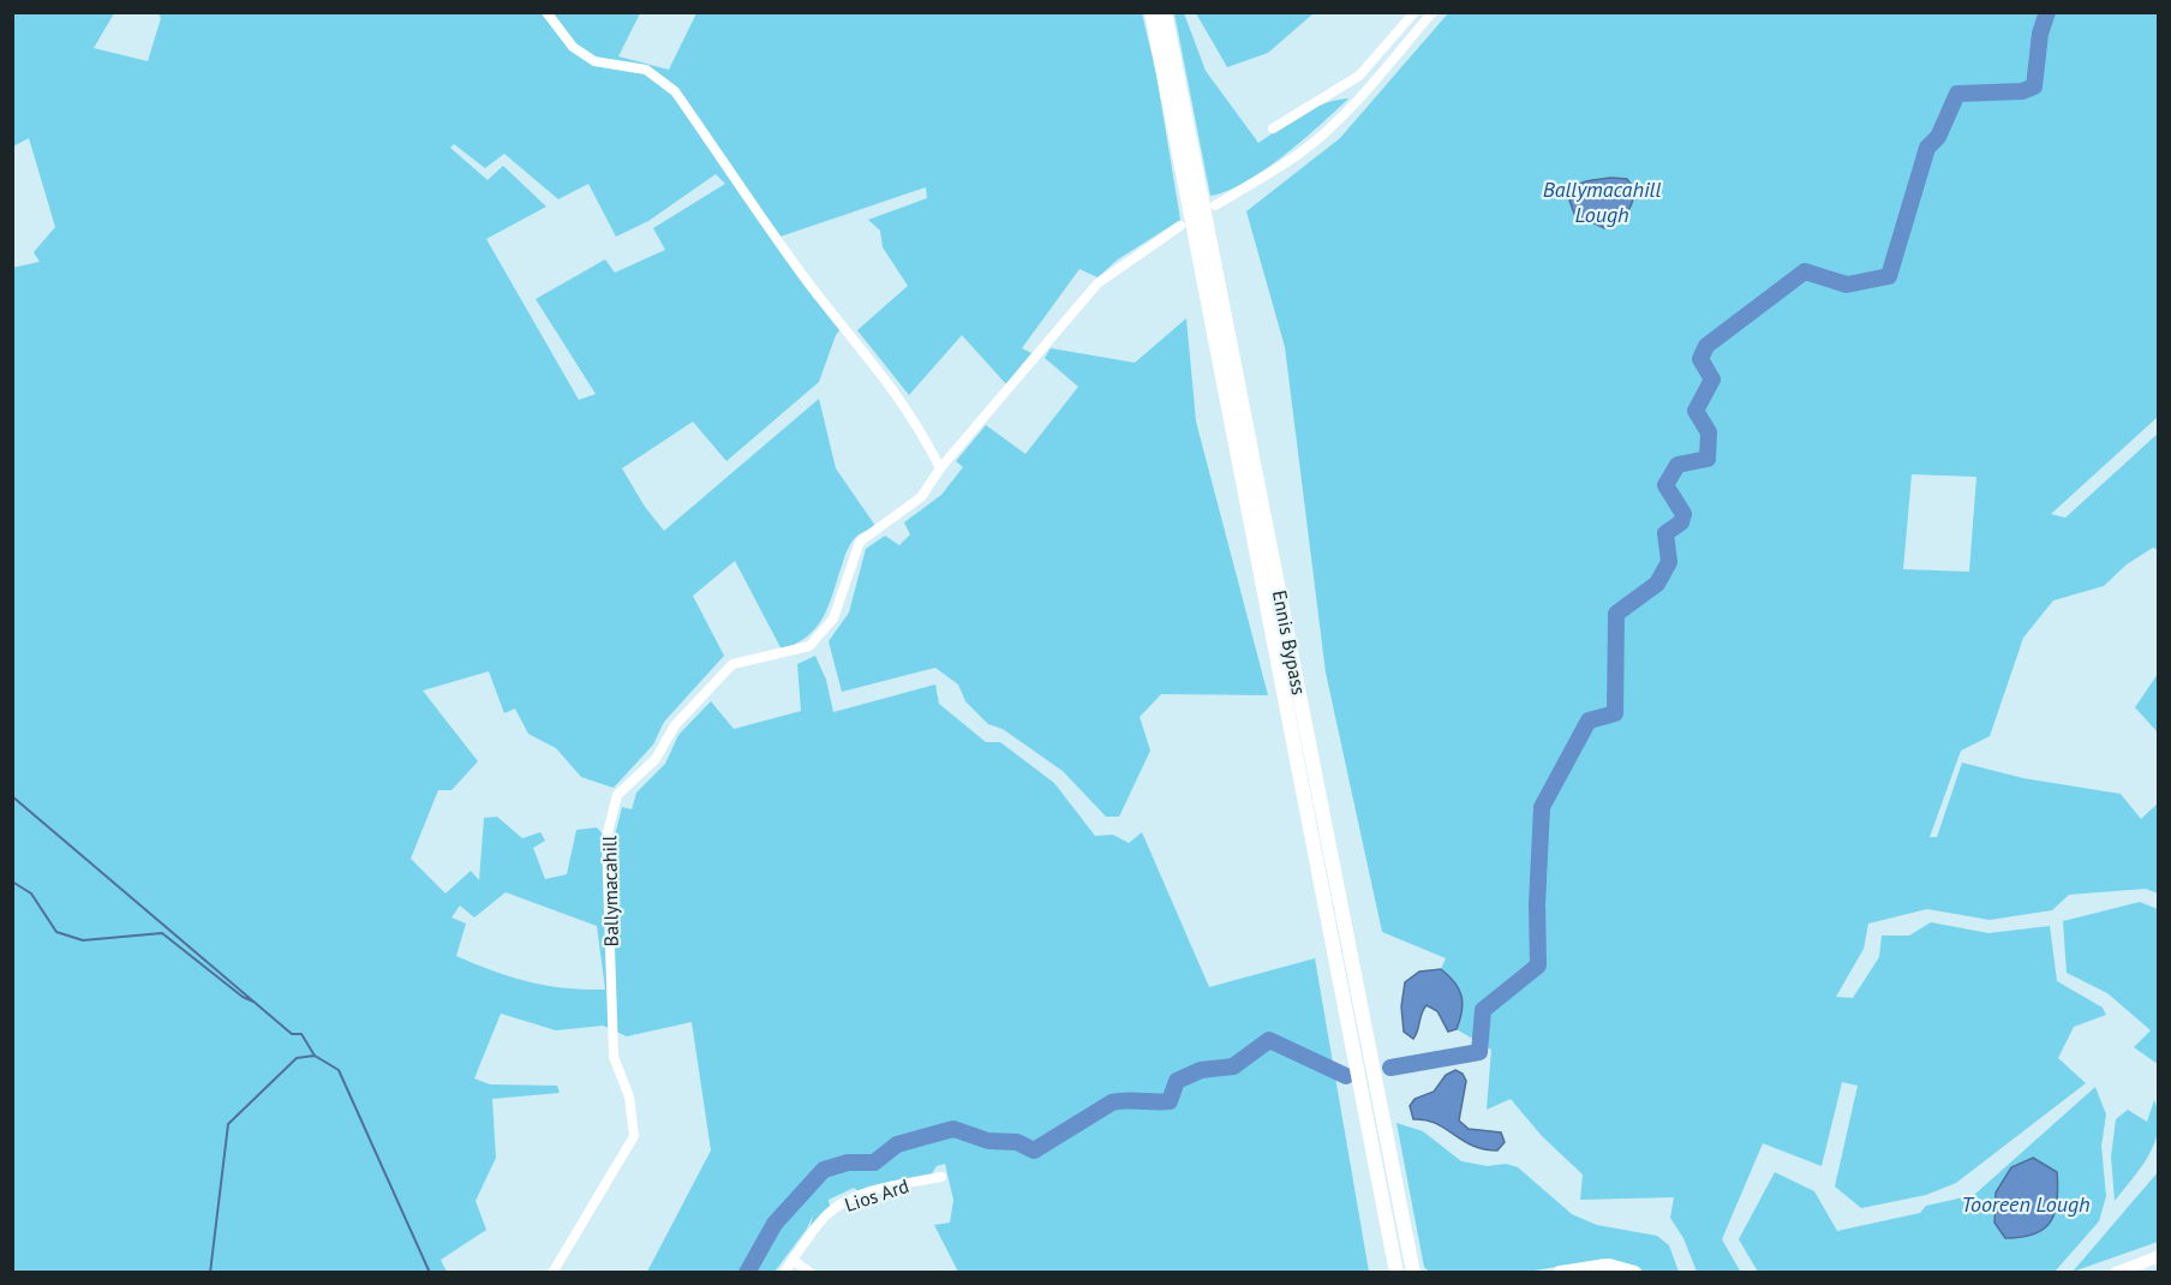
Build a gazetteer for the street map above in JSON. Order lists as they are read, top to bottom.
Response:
{
  "streets": {
    "highway": ["Ennis Bypass"],
    "street": ["Ballymacahill", "Lios Ard"]
  },
  "water": ["Ballymacahill Lough", "Tooreen Lough"]
}
